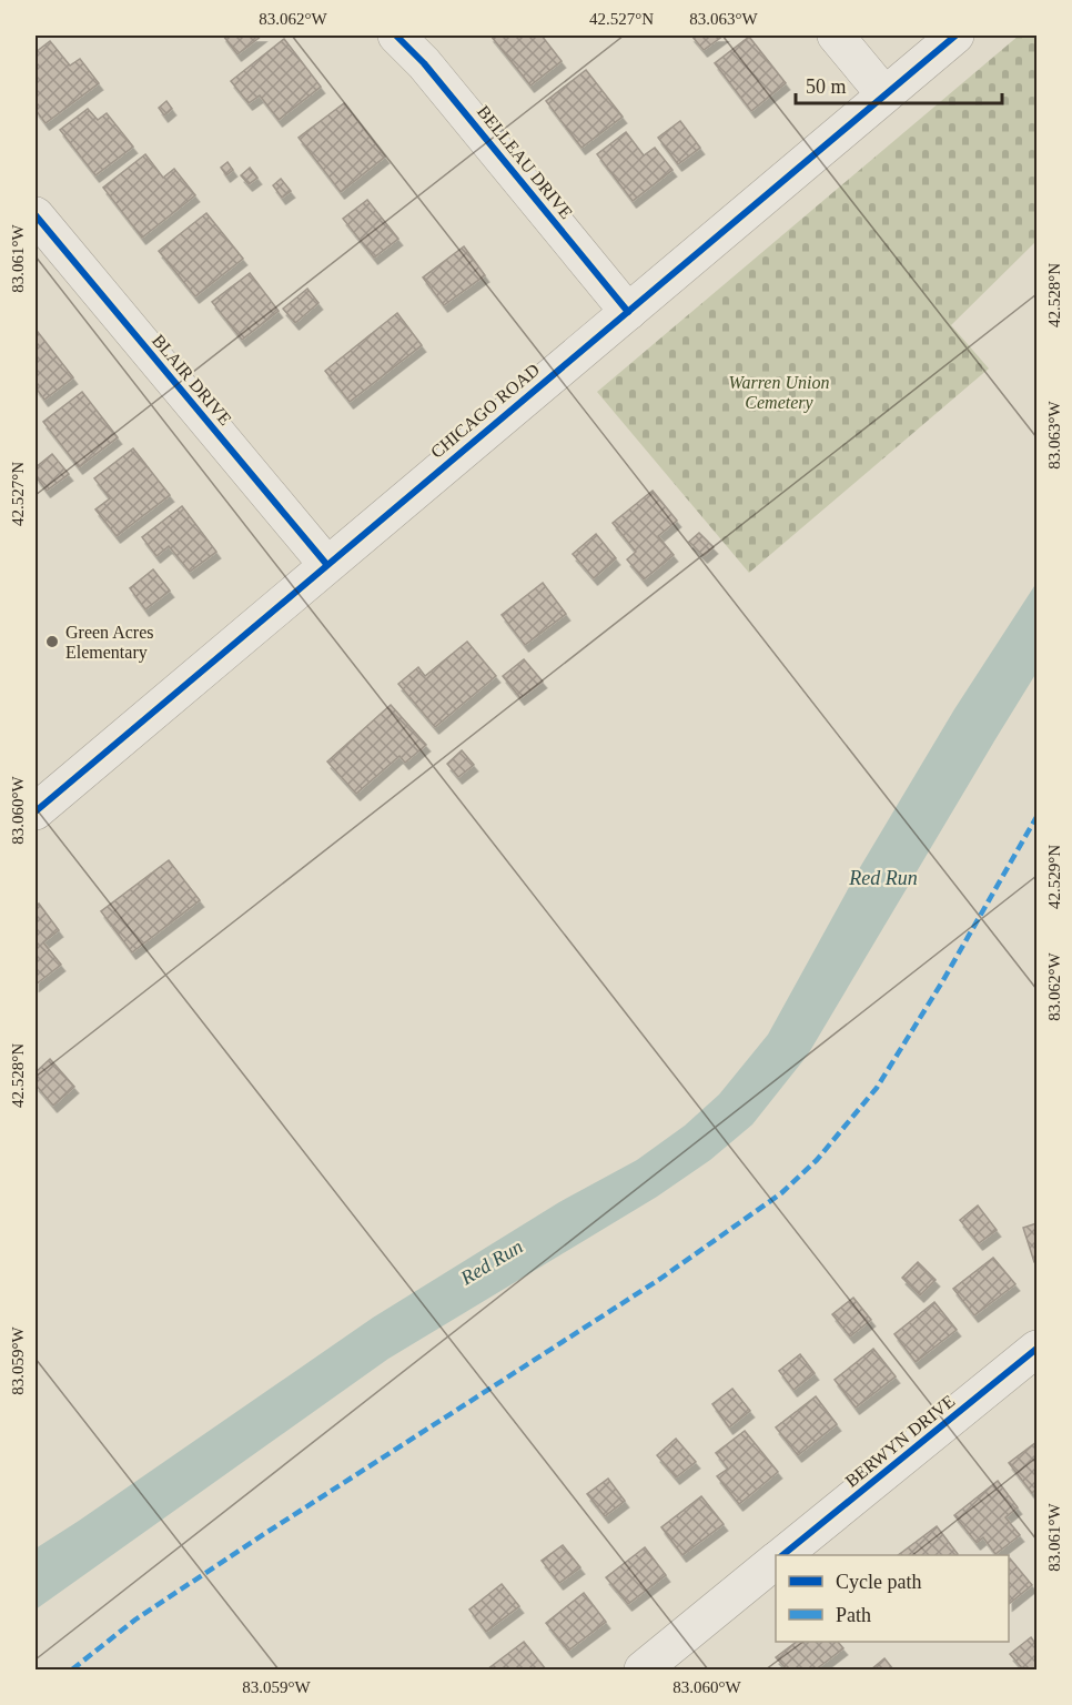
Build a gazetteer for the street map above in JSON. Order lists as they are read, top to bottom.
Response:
{
  "streets": {
    "street": [
      "BELLEAU DRIVE",
      "BLAIR DRIVE",
      "CHICAGO ROAD",
      "BERWYN DRIVE"
    ]
  },
  "crossings": [
    ["BELLEAU DRIVE", "CHICAGO ROAD"],
    ["BLAIR DRIVE", "CHICAGO ROAD"]
  ],
  "water": ["Red Run"],
  "parks": ["Warren Union Cemetery"],
  "places": ["Green Acres Elementary"],
  "legend": ["Cycle path", "Path"],
  "scale_bar": "50 m",
  "coordinates": [
    "83.062°W",
    "42.527°N",
    "83.063°W",
    "83.061°W",
    "42.528°N",
    "83.060°W",
    "42.529°N",
    "83.059°W"
  ]
}
